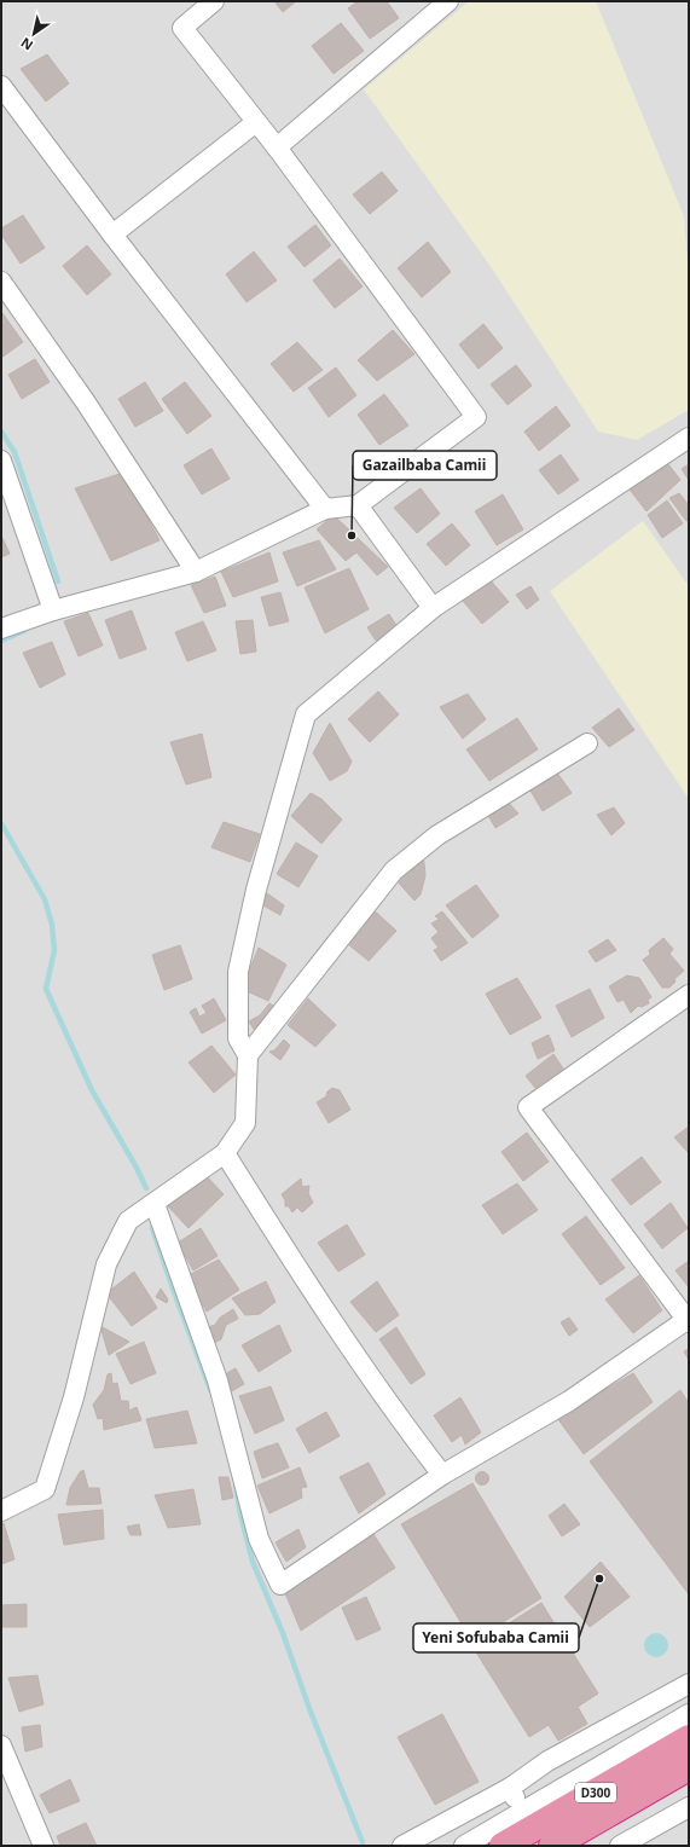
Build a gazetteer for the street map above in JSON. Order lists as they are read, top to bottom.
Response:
{
  "streets": {
    "highway": ["D300"]
  },
  "places": ["Gazailbaba Camii", "Yeni Sofubaba Camii"],
  "north": "bottom left"
}
